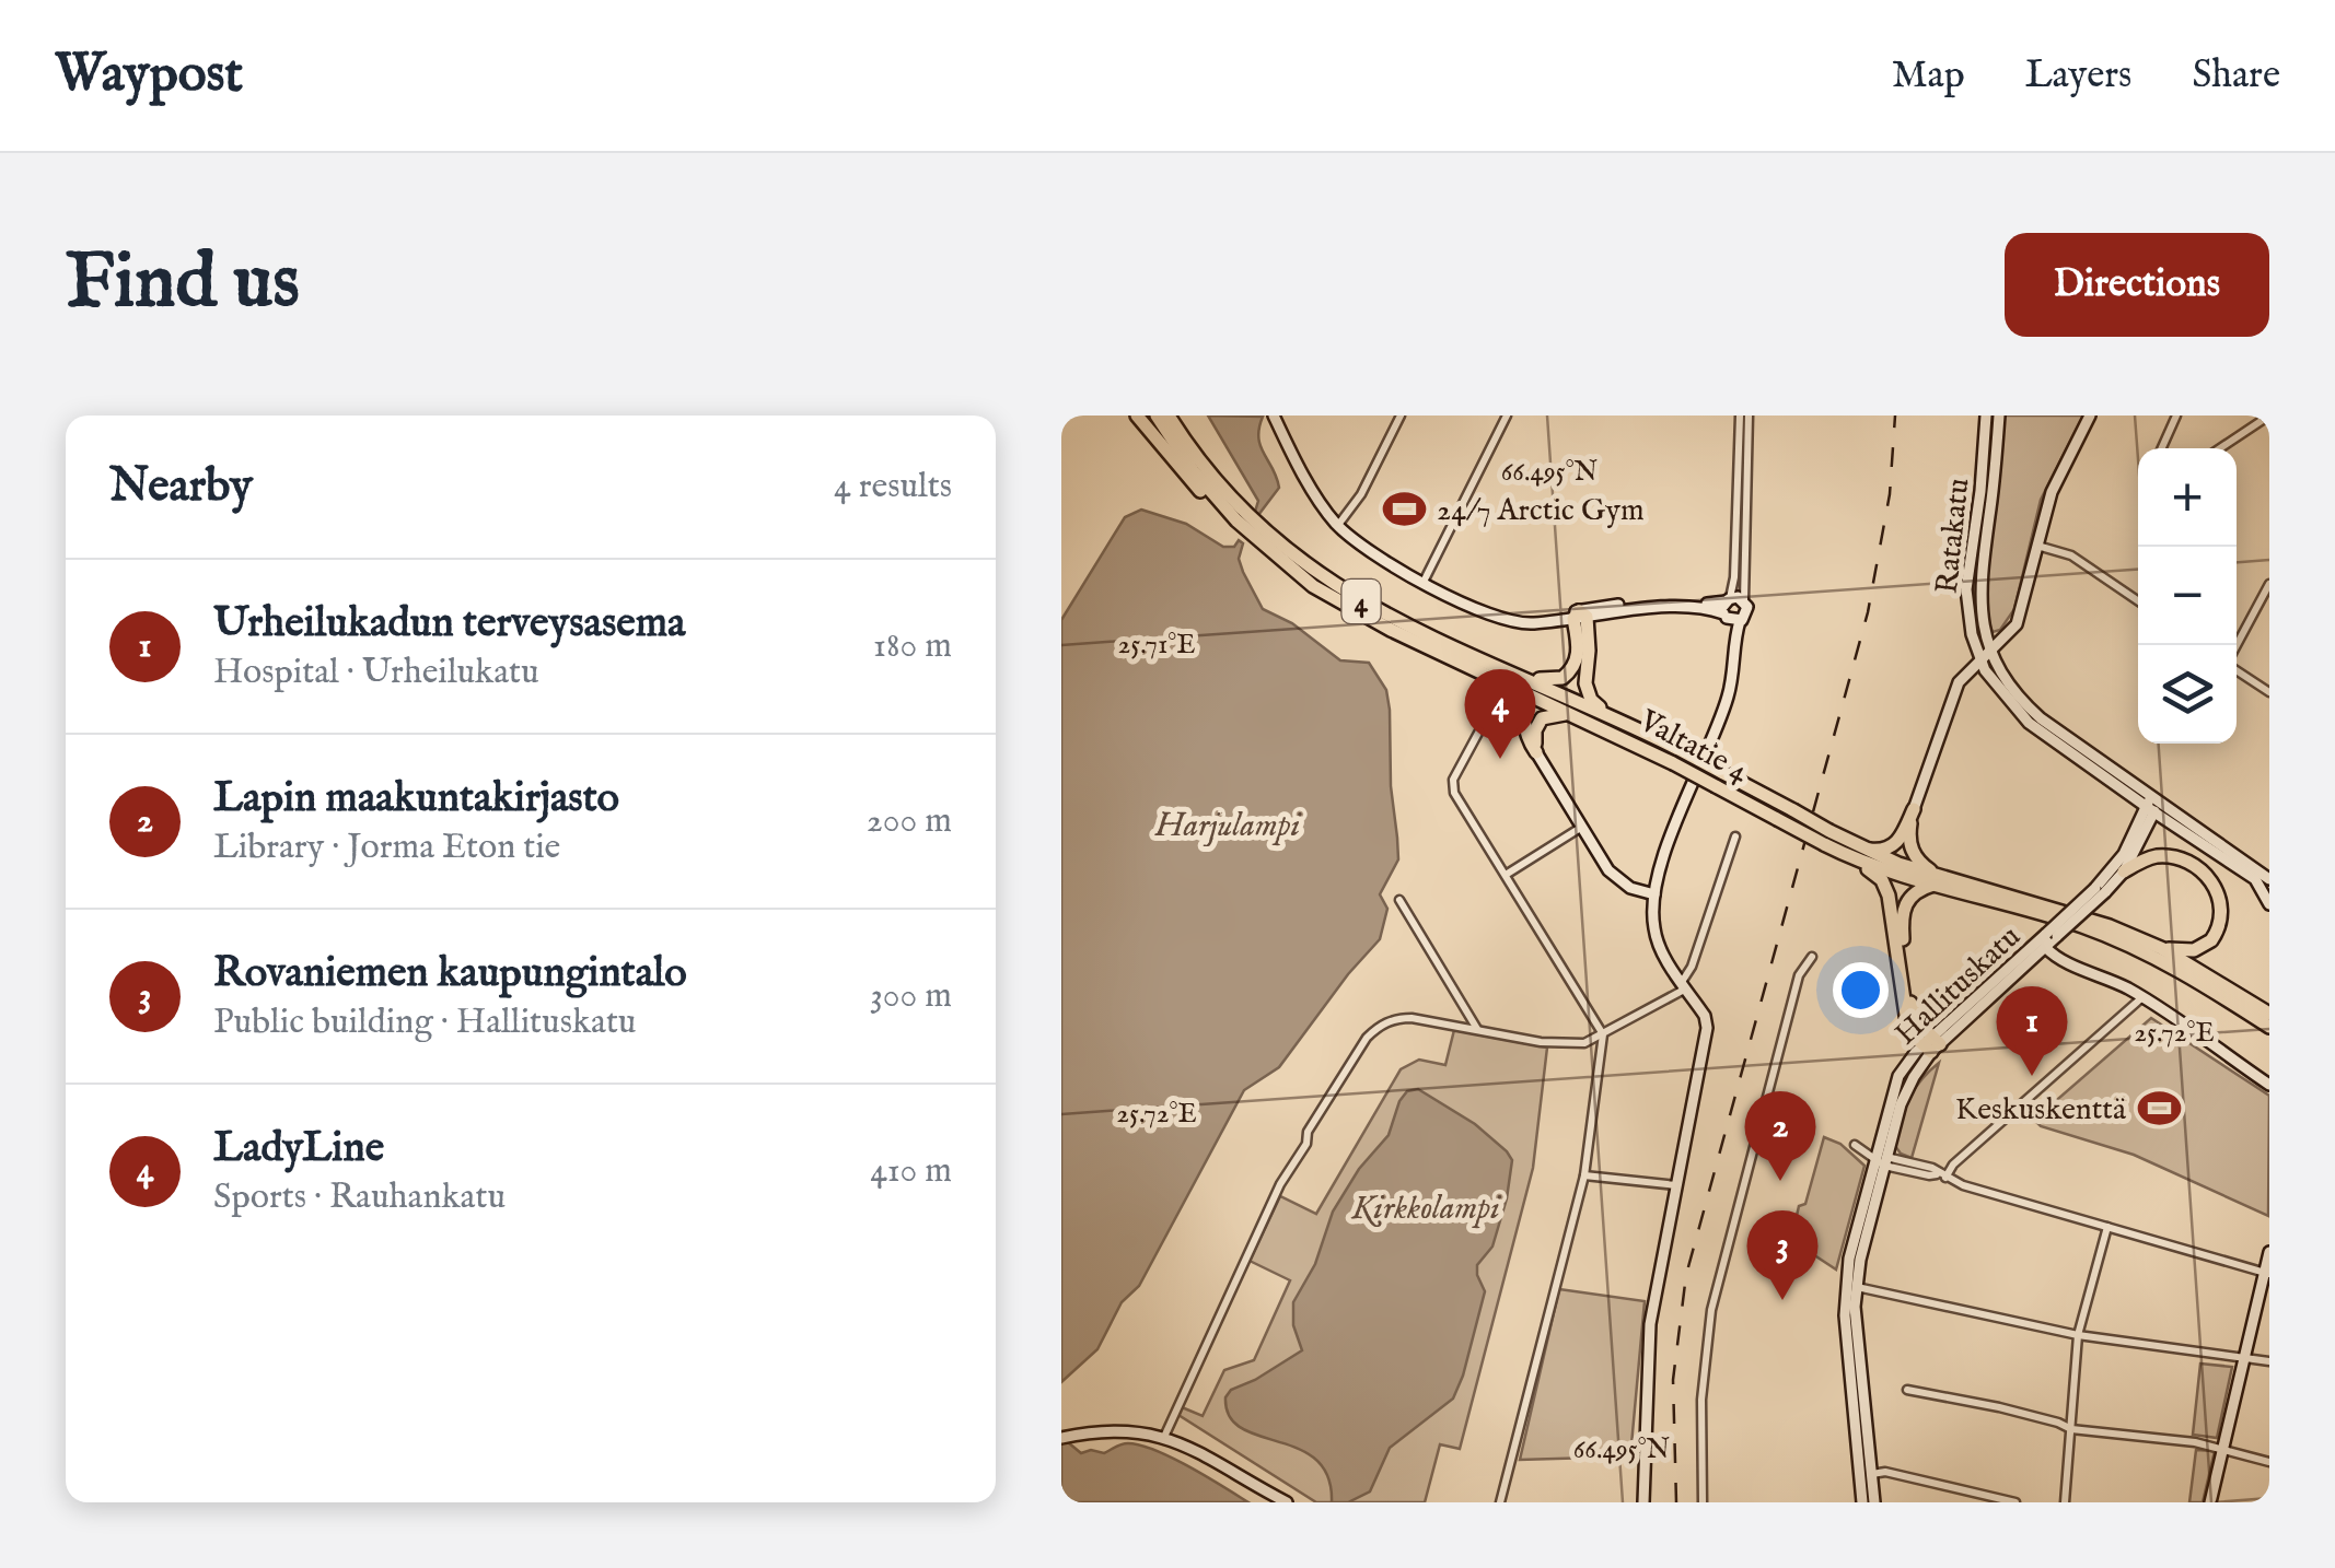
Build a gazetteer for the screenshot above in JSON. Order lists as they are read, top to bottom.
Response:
{
  "streets": {
    "highway": ["4", "Valtatie 4"],
    "street": ["Ratakatu", "Hallituskatu"]
  },
  "water": ["Harjulampi", "Kirkkolampi"],
  "places": {
    "sports": ["24/7 Arctic Gym", "Keskuskenttä"]
  },
  "page": {
    "header": "Waypost",
    "nav": ["Map", "Layers", "Share"],
    "buttons": "Directions",
    "title": "Find us",
    "heading": ["Nearby", "4 results"],
    "map_buttons": ["+", "−"],
    "list": [
      {
        "mark": "1",
        "name": "Urheilukadun terveysasema",
        "note": "Hospital · Urheilukatu",
        "value": "180 m"
      },
      {
        "mark": "2",
        "name": "Lapin maakuntakirjasto",
        "note": "Library · Jorma Eton tie",
        "value": "200 m"
      },
      {
        "mark": "3",
        "name": "Rovaniemen kaupungintalo",
        "note": "Public building · Hallituskatu",
        "value": "300 m"
      },
      {
        "mark": "4",
        "name": "LadyLine",
        "note": "Sports · Rauhankatu",
        "value": "410 m"
      }
    ],
    "pins": [
      "4",
      "1",
      "2",
      "3"
    ]
  },
  "coordinates": ["66.495°N", "25.71°E", "25.72°E"]
}
